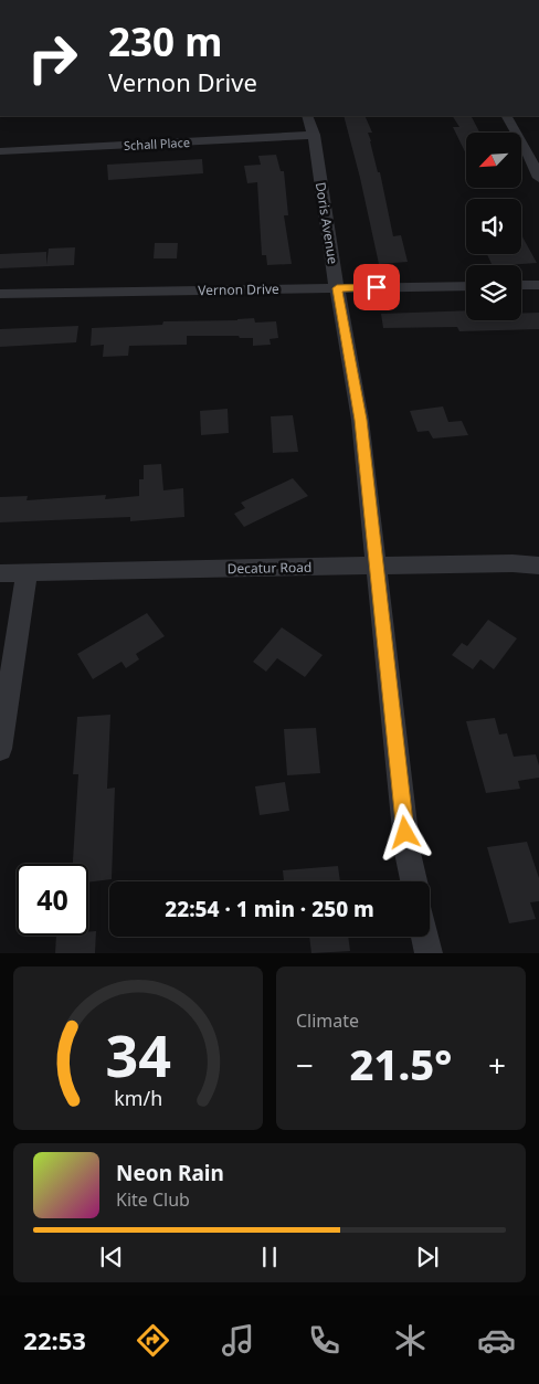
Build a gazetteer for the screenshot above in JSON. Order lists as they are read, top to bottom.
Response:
{
  "streets": {
    "street": [
      "Schall Place",
      "Doris Avenue",
      "Vernon Drive",
      "Decatur Road"
    ]
  },
  "crossings": [
    ["Schall Place", "Doris Avenue"],
    ["Doris Avenue", "Vernon Drive"],
    ["Doris Avenue", "Decatur Road"]
  ],
  "north": "bottom left",
  "page": {
    "turn": ["230 m", "Vernon Drive"],
    "limit": "40",
    "trip": "22:54 · 1 min · 250 m",
    "tile": "Climate",
    "heat": ["−", "21.5°", "+"],
    "song": ["Neon Rain", "Kite Club"],
    "tabs": "22:53",
    "gauge": ["34", "km/h"]
  }
}
